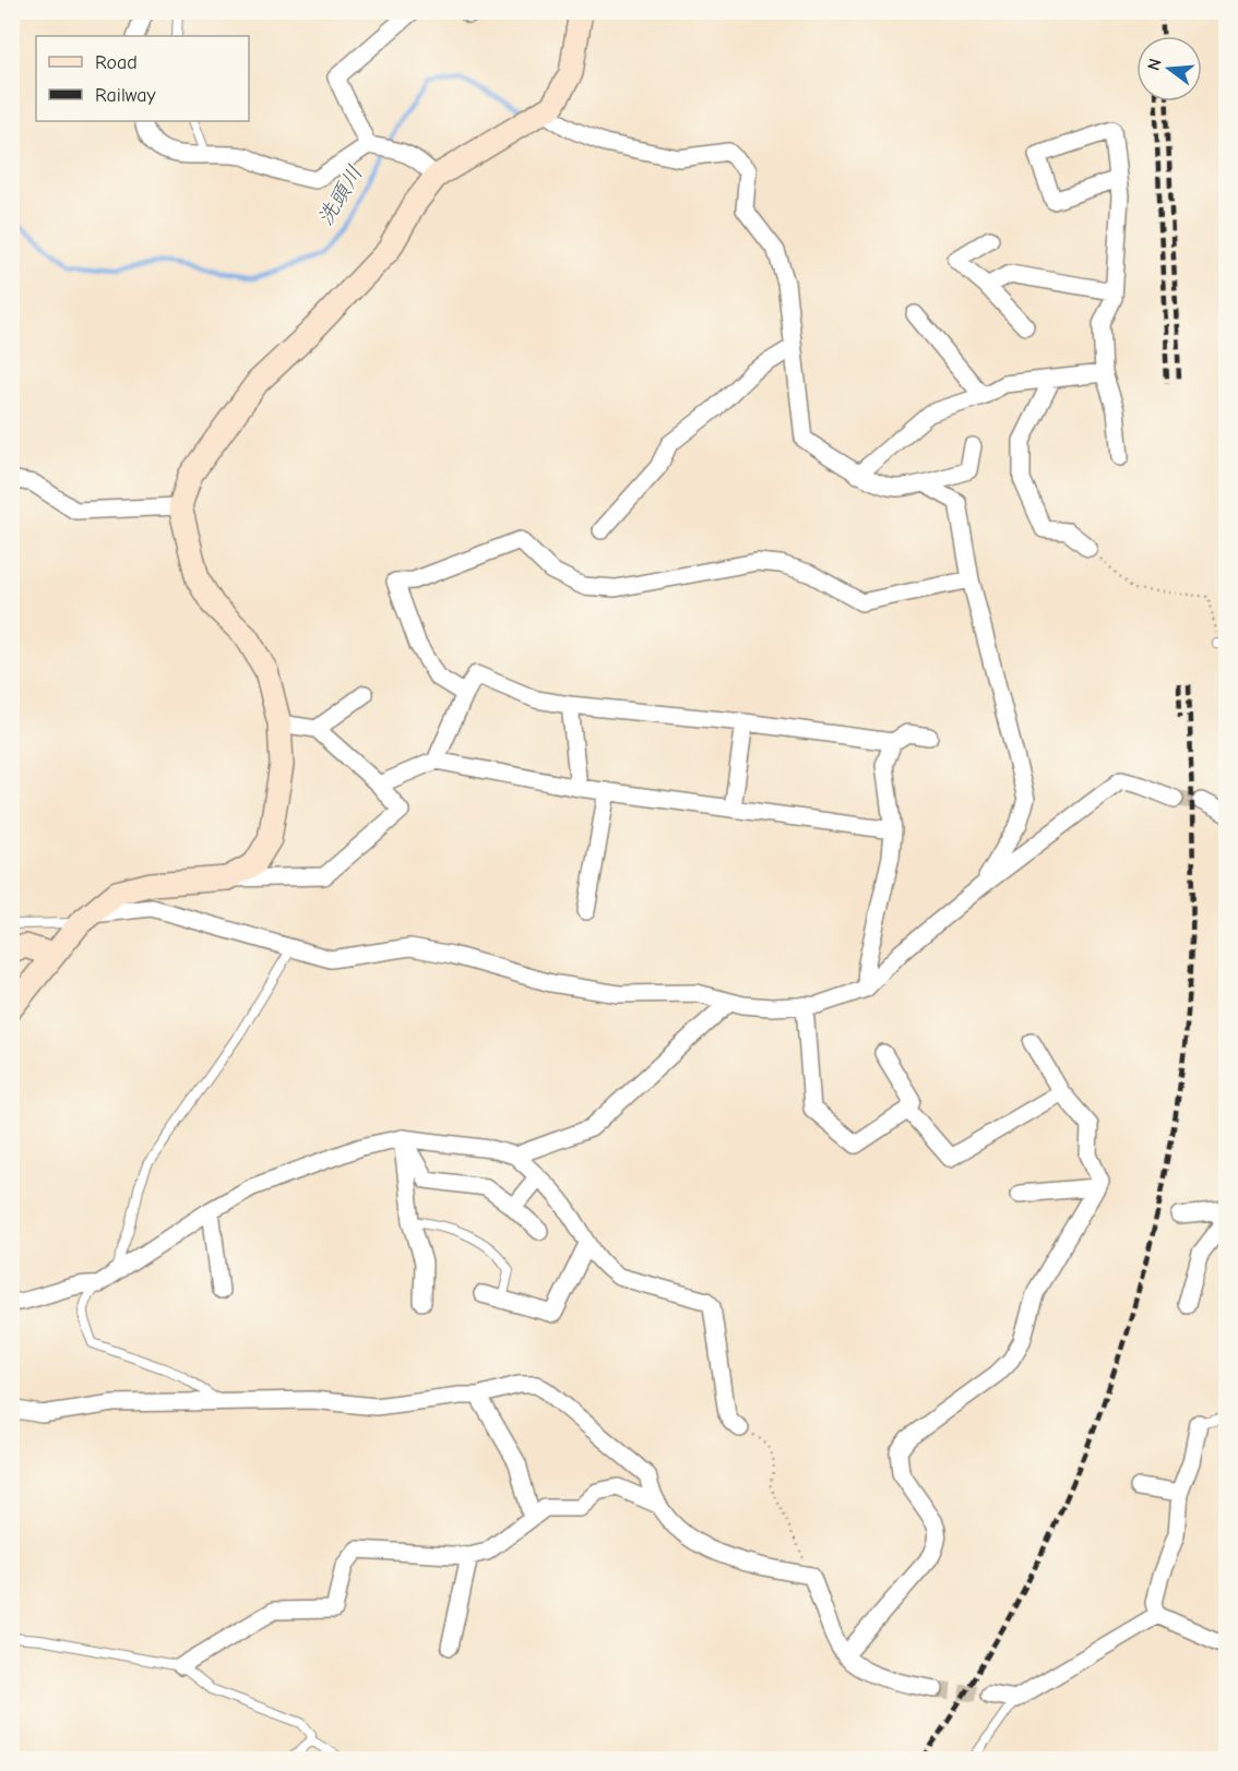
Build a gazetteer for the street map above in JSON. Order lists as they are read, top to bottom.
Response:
{
  "water": ["洗頭川"],
  "legend": ["Road", "Railway"],
  "north": "left"
}
